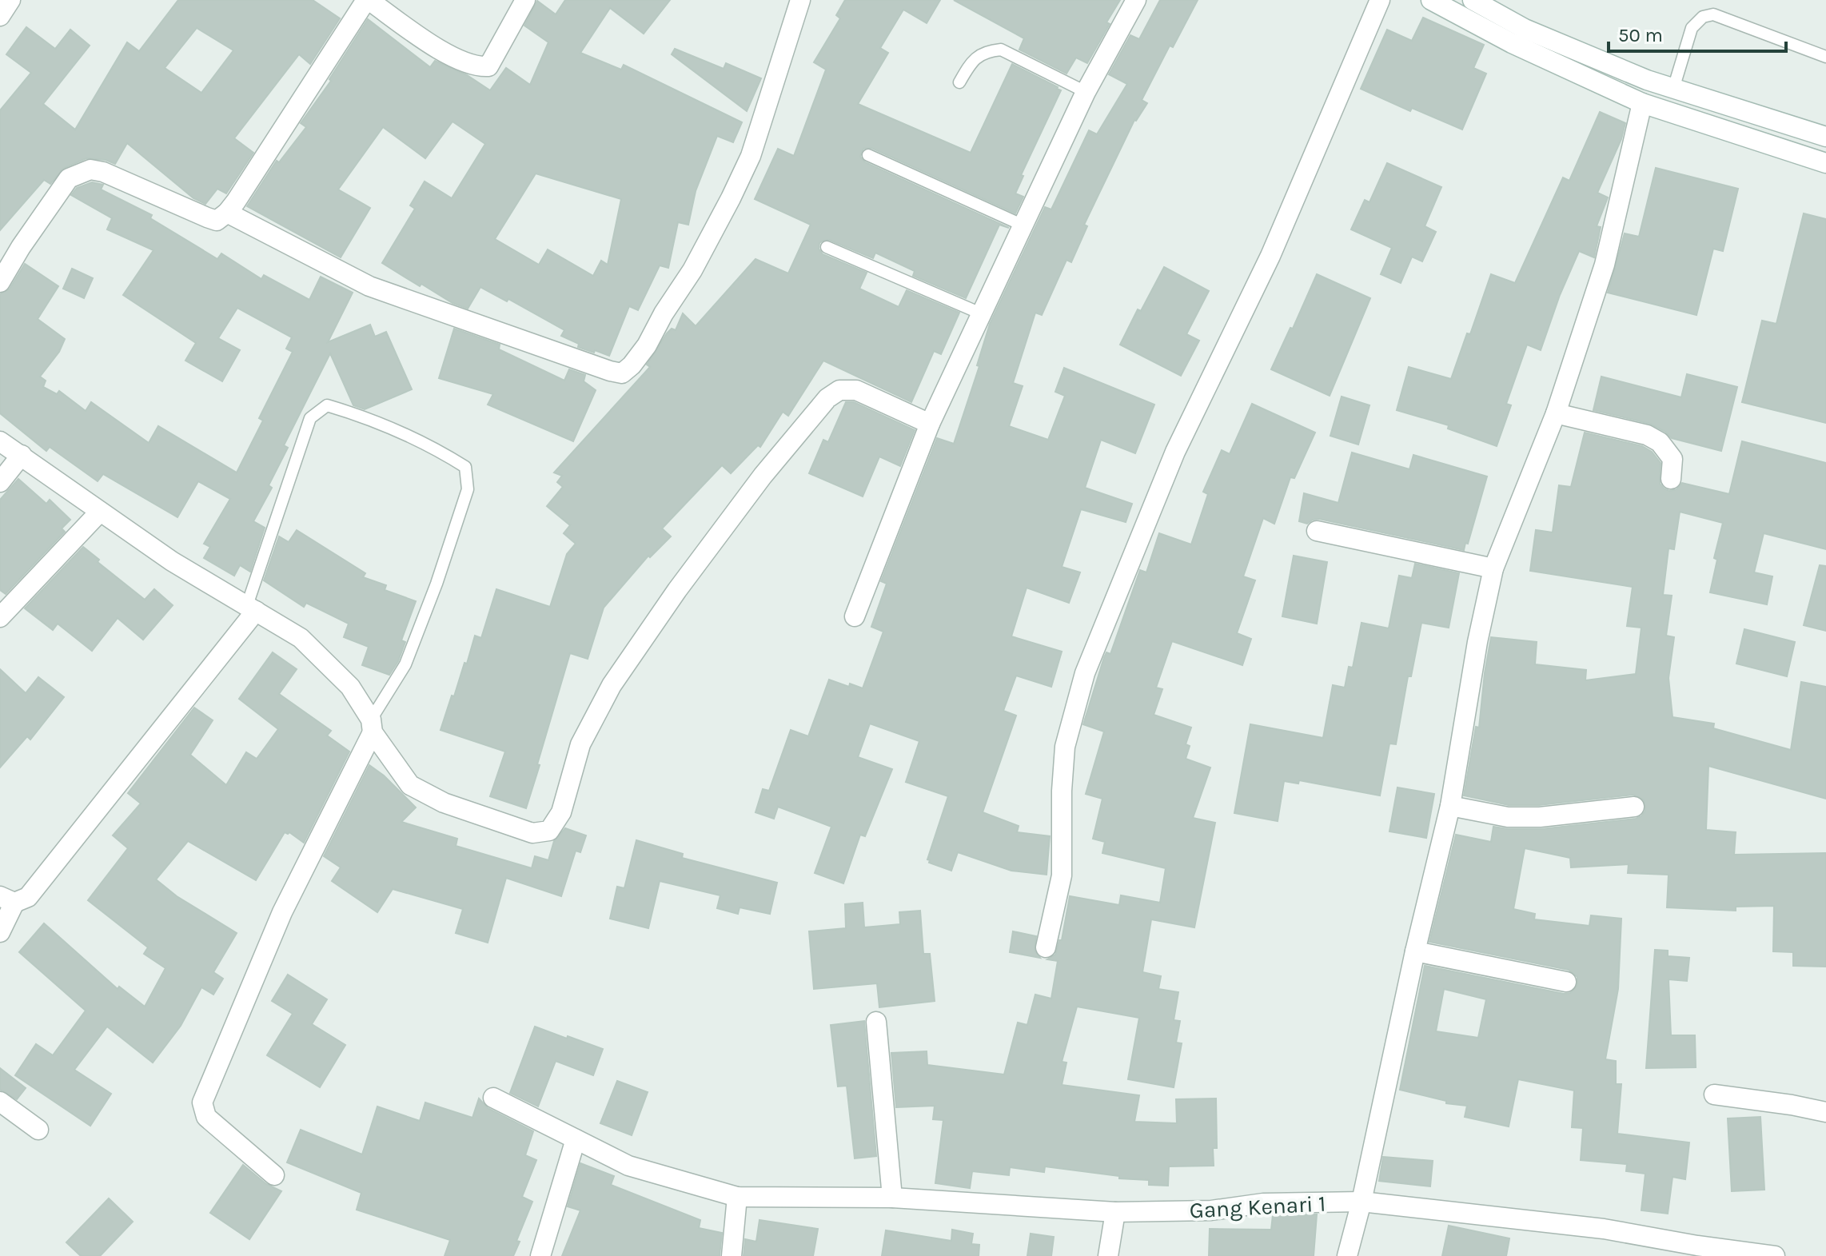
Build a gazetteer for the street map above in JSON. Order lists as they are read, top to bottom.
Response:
{
  "streets": {
    "street": ["Gang Kenari 1"]
  },
  "scale_bar": "50 m"
}
